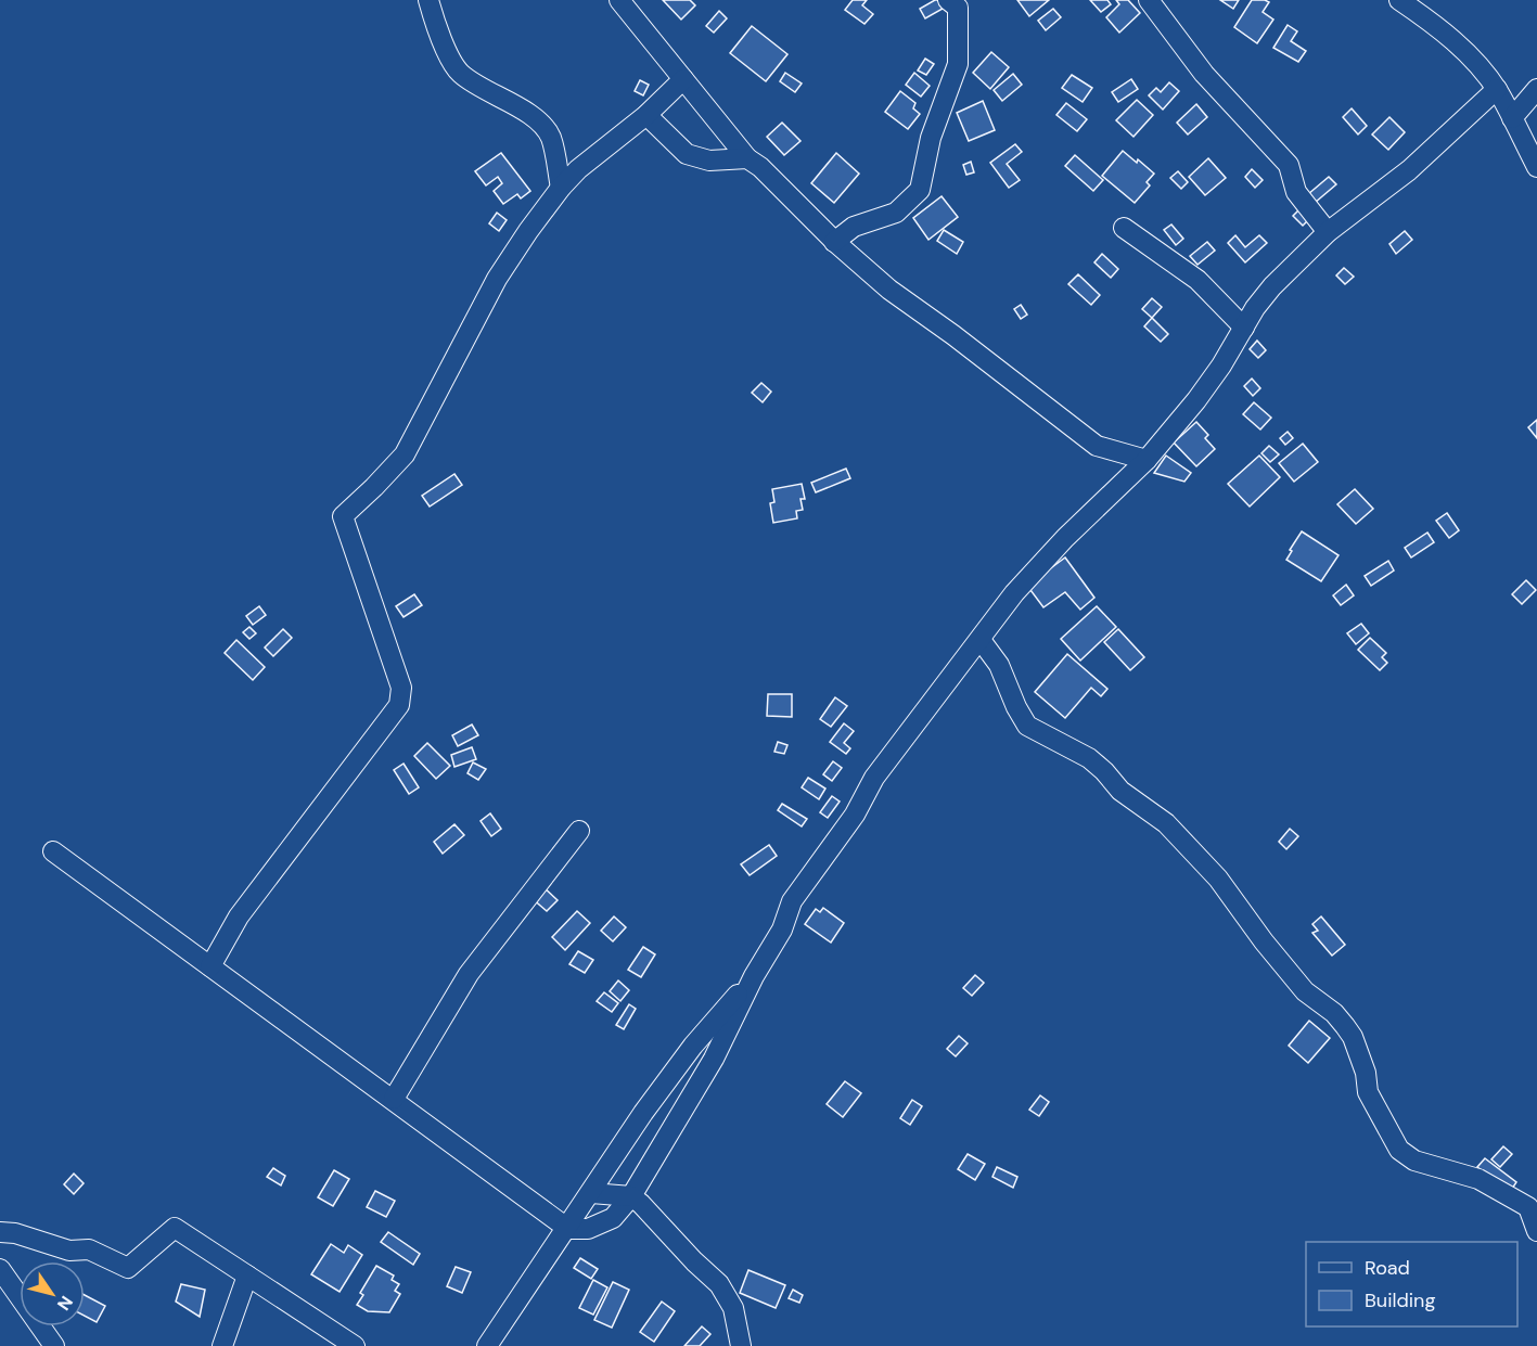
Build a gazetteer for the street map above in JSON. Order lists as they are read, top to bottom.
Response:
{
  "legend": ["Road", "Building"],
  "north": "bottom right"
}
